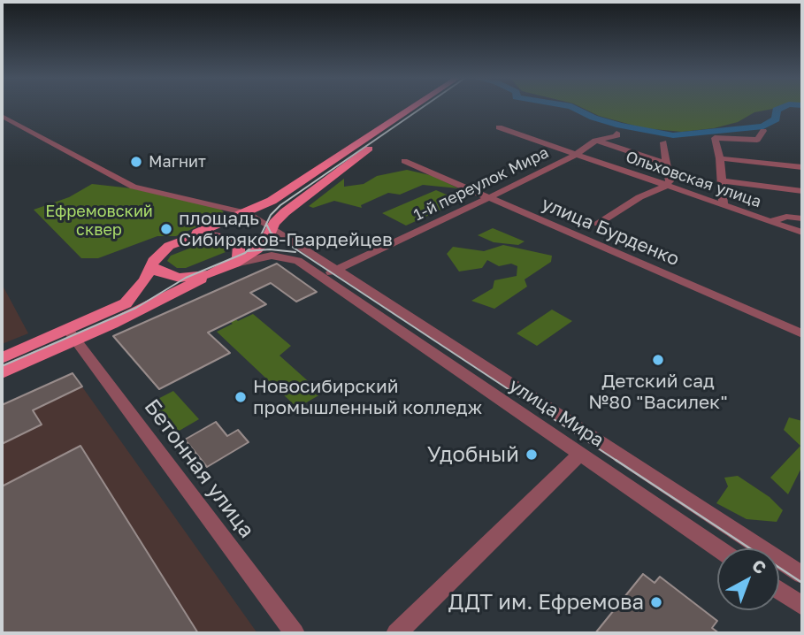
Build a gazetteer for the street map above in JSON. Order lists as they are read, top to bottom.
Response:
{
  "streets": {
    "street": [
      "Ольховская улица",
      "1-й переулок Мира",
      "улица Бурденко",
      "улица Мира",
      "Бетонная улица"
    ]
  },
  "crossings": [
    ["Ольховская улица", "1-й переулок Мира"],
    ["1-й переулок Мира", "улица Бурденко"],
    ["1-й переулок Мира", "улица Мира"]
  ],
  "parks": ["Ефремовский сквер"],
  "places": [
    "Магнит",
    "площадь Сибиряков-Гвардейцев",
    "Детский сад №80 \"Василек\"",
    "Новосибирский промышленный колледж",
    "Удобный",
    "ДДТ им. Ефремова"
  ],
  "north": "top right"
}
